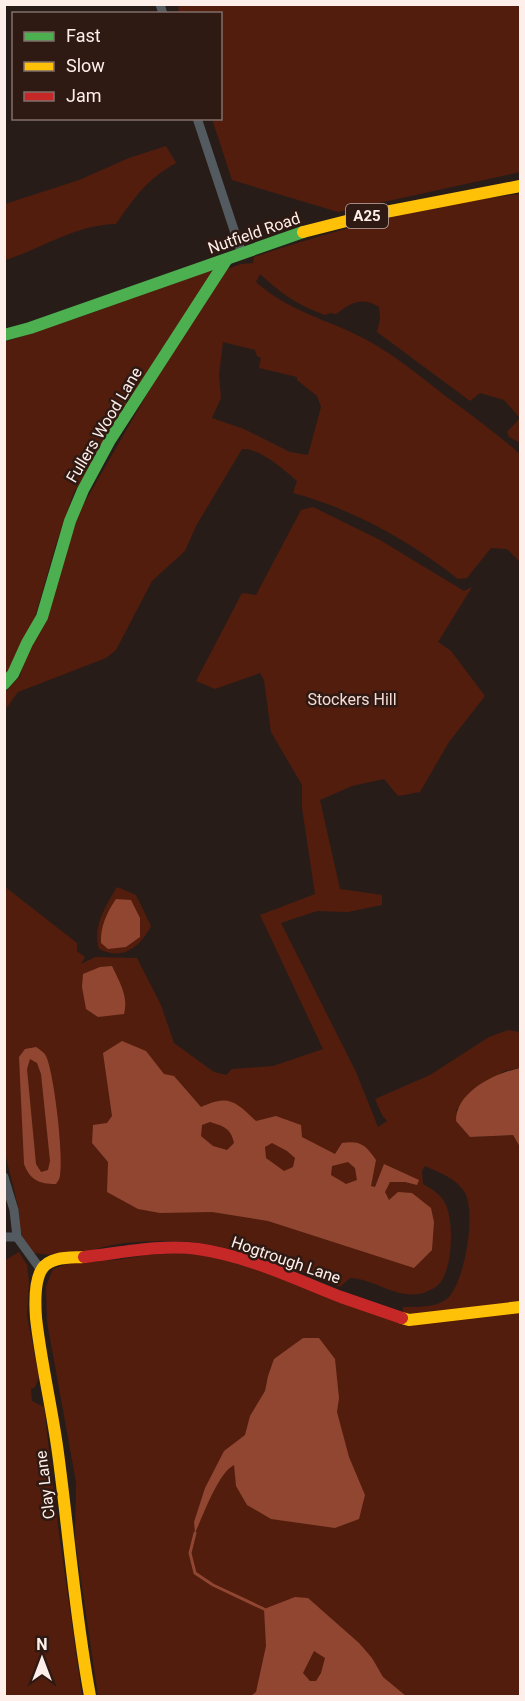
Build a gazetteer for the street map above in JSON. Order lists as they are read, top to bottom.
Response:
{
  "streets": {
    "street": [
      "A25",
      "Nutfield Road",
      "Fullers Wood Lane",
      "Hogtrough Lane",
      "Clay Lane"
    ]
  },
  "crossings": [
    ["Nutfield Road", "Fullers Wood Lane"],
    ["Hogtrough Lane", "Clay Lane"]
  ],
  "parks": ["Stockers Hill"],
  "legend": ["Fast", "Slow", "Jam"],
  "north": "top"
}
